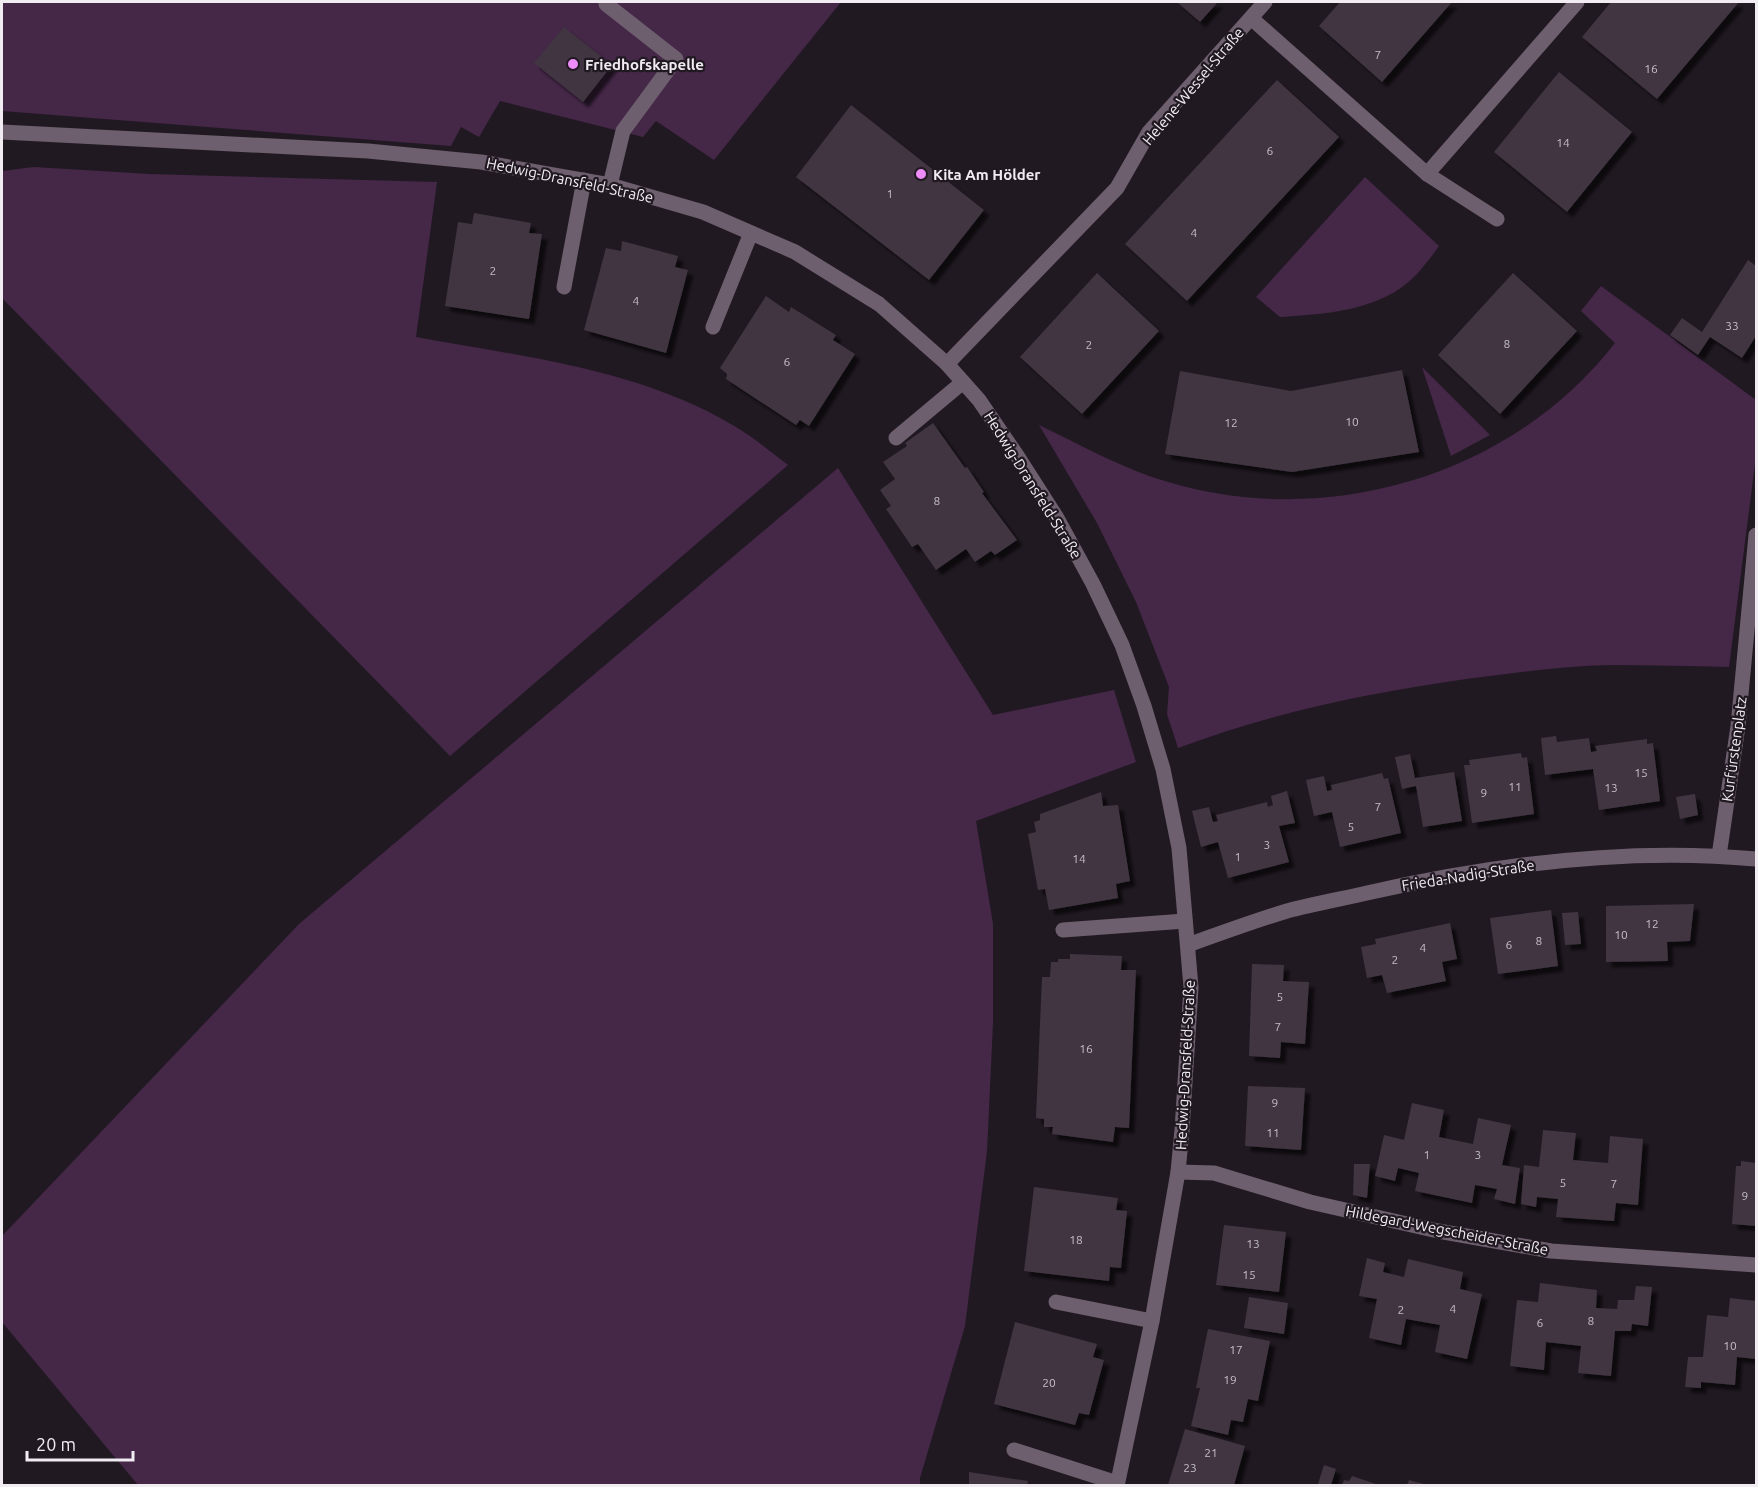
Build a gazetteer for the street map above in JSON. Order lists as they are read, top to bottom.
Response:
{
  "streets": {
    "street": [
      "Helene-Wessel-Straße",
      "Hedwig-Dransfeld-Straße",
      "Kurfürstenplatz",
      "Frieda-Nadig-Straße",
      "Hildegard-Wegscheider-Straße"
    ]
  },
  "crossings": [
    ["Helene-Wessel-Straße", "Hedwig-Dransfeld-Straße"],
    ["Hedwig-Dransfeld-Straße", "Frieda-Nadig-Straße"],
    ["Hedwig-Dransfeld-Straße", "Hildegard-Wegscheider-Straße"],
    ["Kurfürstenplatz", "Frieda-Nadig-Straße"]
  ],
  "places": ["Friedhofskapelle", "Kita Am Hölder"],
  "house_numbers": [
    "7",
    "16",
    "14",
    "6",
    "1",
    "4",
    "2",
    "4",
    "33",
    "8",
    "2",
    "6",
    "10",
    "12",
    "8",
    "15",
    "11",
    "13",
    "9",
    "7",
    "5",
    "3",
    "1",
    "14",
    "12",
    "10",
    "8",
    "6",
    "4",
    "2",
    "5",
    "7",
    "16",
    "9",
    "11",
    "1",
    "3",
    "5",
    "7",
    "9",
    "18",
    "13",
    "15",
    "4",
    "2",
    "8",
    "6",
    "10",
    "17",
    "19",
    "20",
    "21",
    "23"
  ],
  "scale_bar": "20 m"
}
